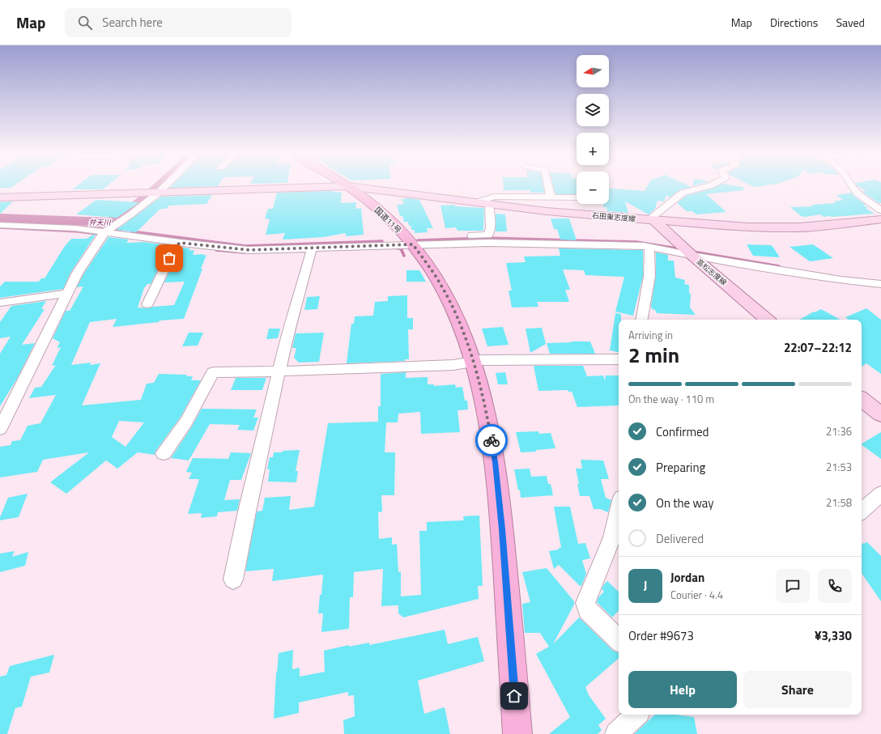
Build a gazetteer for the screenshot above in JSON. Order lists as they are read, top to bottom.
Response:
{
  "streets": {
    "highway": ["国道11号"],
    "main road": ["石田東志度線", "高松志度線"]
  },
  "crossings": [
    ["石田東志度線", "国道11号"],
    ["石田東志度線", "高松志度線"]
  ],
  "water": ["弁天川"],
  "north": "left",
  "page": {
    "header": "Map",
    "search": "Search here",
    "nav": ["Map", "Directions", "Saved"],
    "map_buttons": ["+", "−"],
    "heading": ["2 min", "Arriving in", "22:07–22:12"],
    "panel": [
      "Jordan",
      "Courier · 4.4",
      "Order #9673",
      "¥3,330"
    ],
    "bar": "On the way · 110 m",
    "list": [
      ["Confirmed", "21:36"],
      ["Preparing", "21:53"],
      ["On the way", "21:58"],
      "Delivered"
    ],
    "round": "J",
    "buttons": ["Help", "Share"]
  }
}
